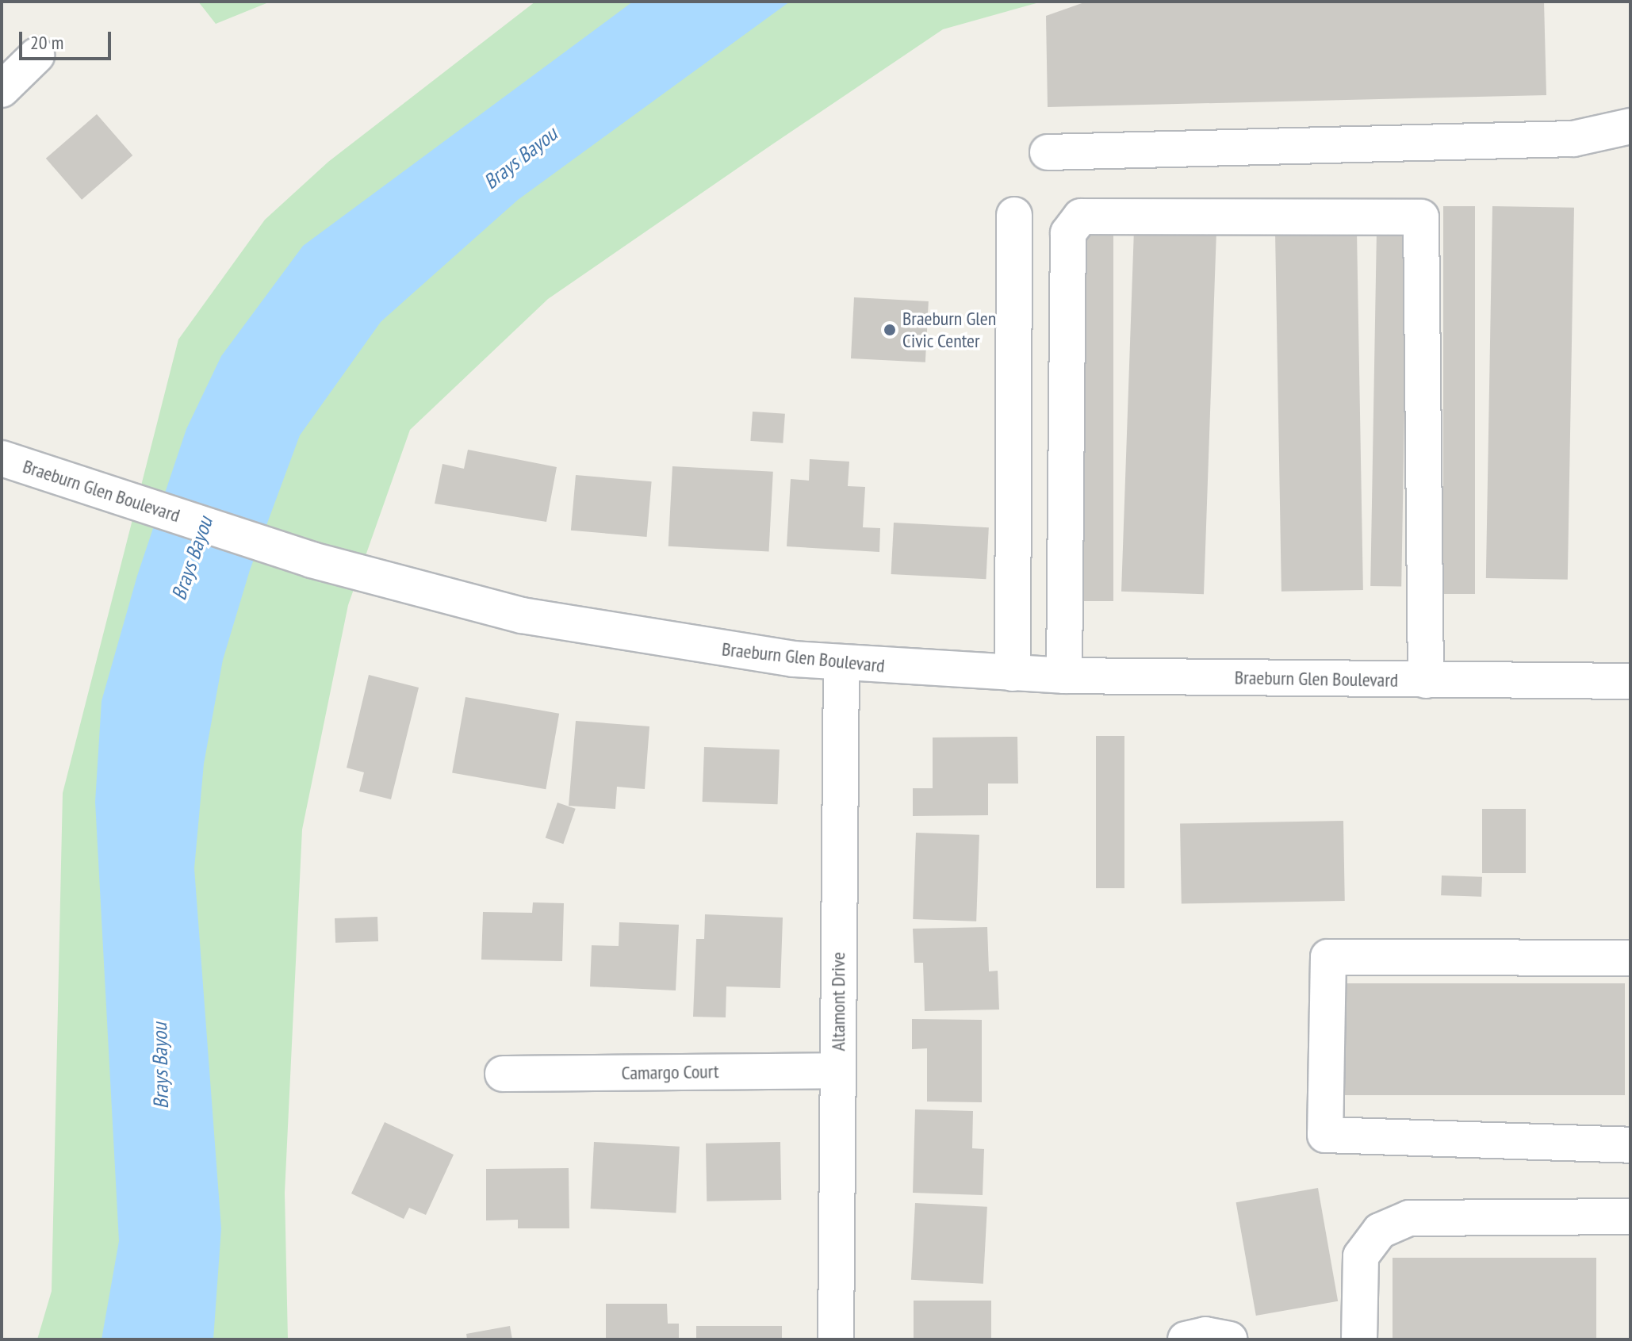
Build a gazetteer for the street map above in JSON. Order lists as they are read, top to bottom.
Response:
{
  "streets": {
    "street": ["Braeburn Glen Boulevard", "Altamont Drive", "Camargo Court"]
  },
  "crossings": [
    ["Braeburn Glen Boulevard", "Altamont Drive"],
    ["Altamont Drive", "Camargo Court"]
  ],
  "water": ["Brays Bayou"],
  "places": ["Braeburn Glen Civic Center"],
  "scale_bar": "20 m"
}
